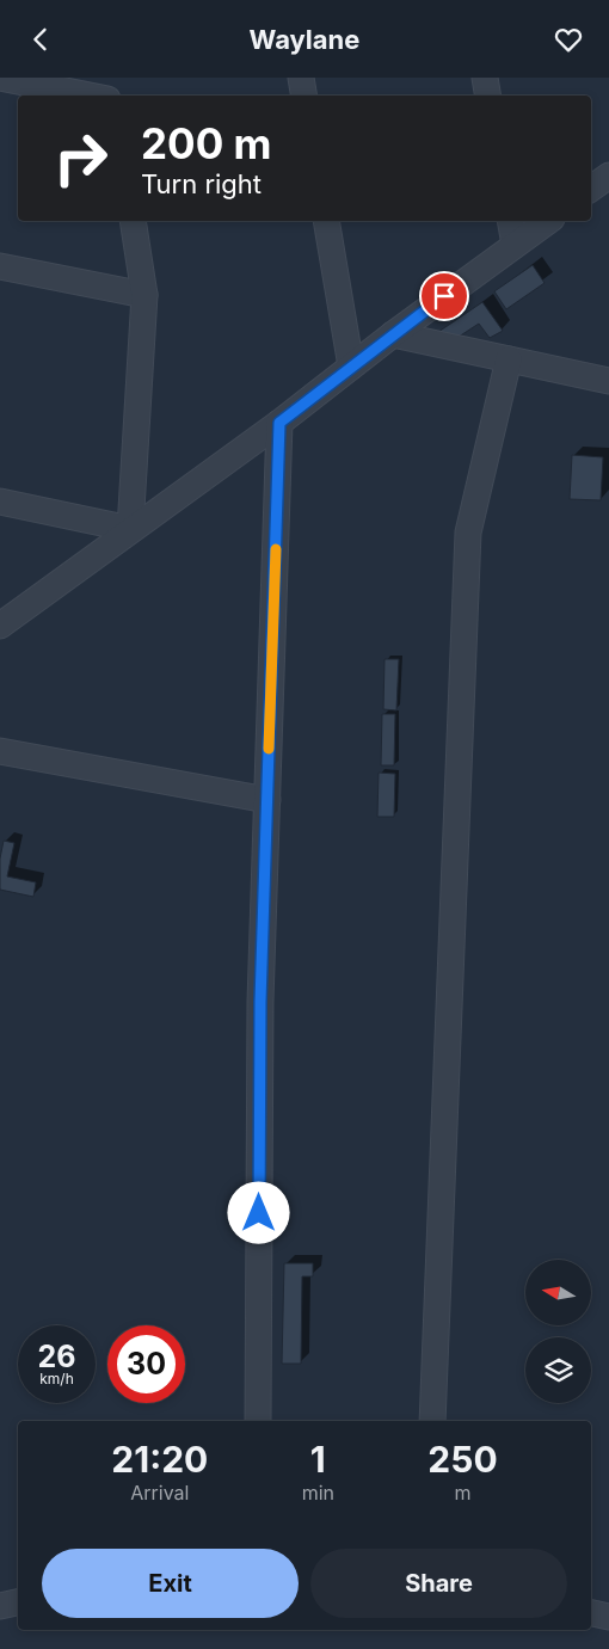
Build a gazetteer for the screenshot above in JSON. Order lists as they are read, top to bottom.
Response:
{
  "north": "left",
  "page": {
    "header": "Waylane",
    "turn": ["200 m", "Turn right"],
    "speed": "26 km/h",
    "limit": "30",
    "eta": [
      "21:20",
      "Arrival",
      "1",
      "min",
      "250",
      "m"
    ],
    "buttons": ["Exit", "Share"]
  }
}
